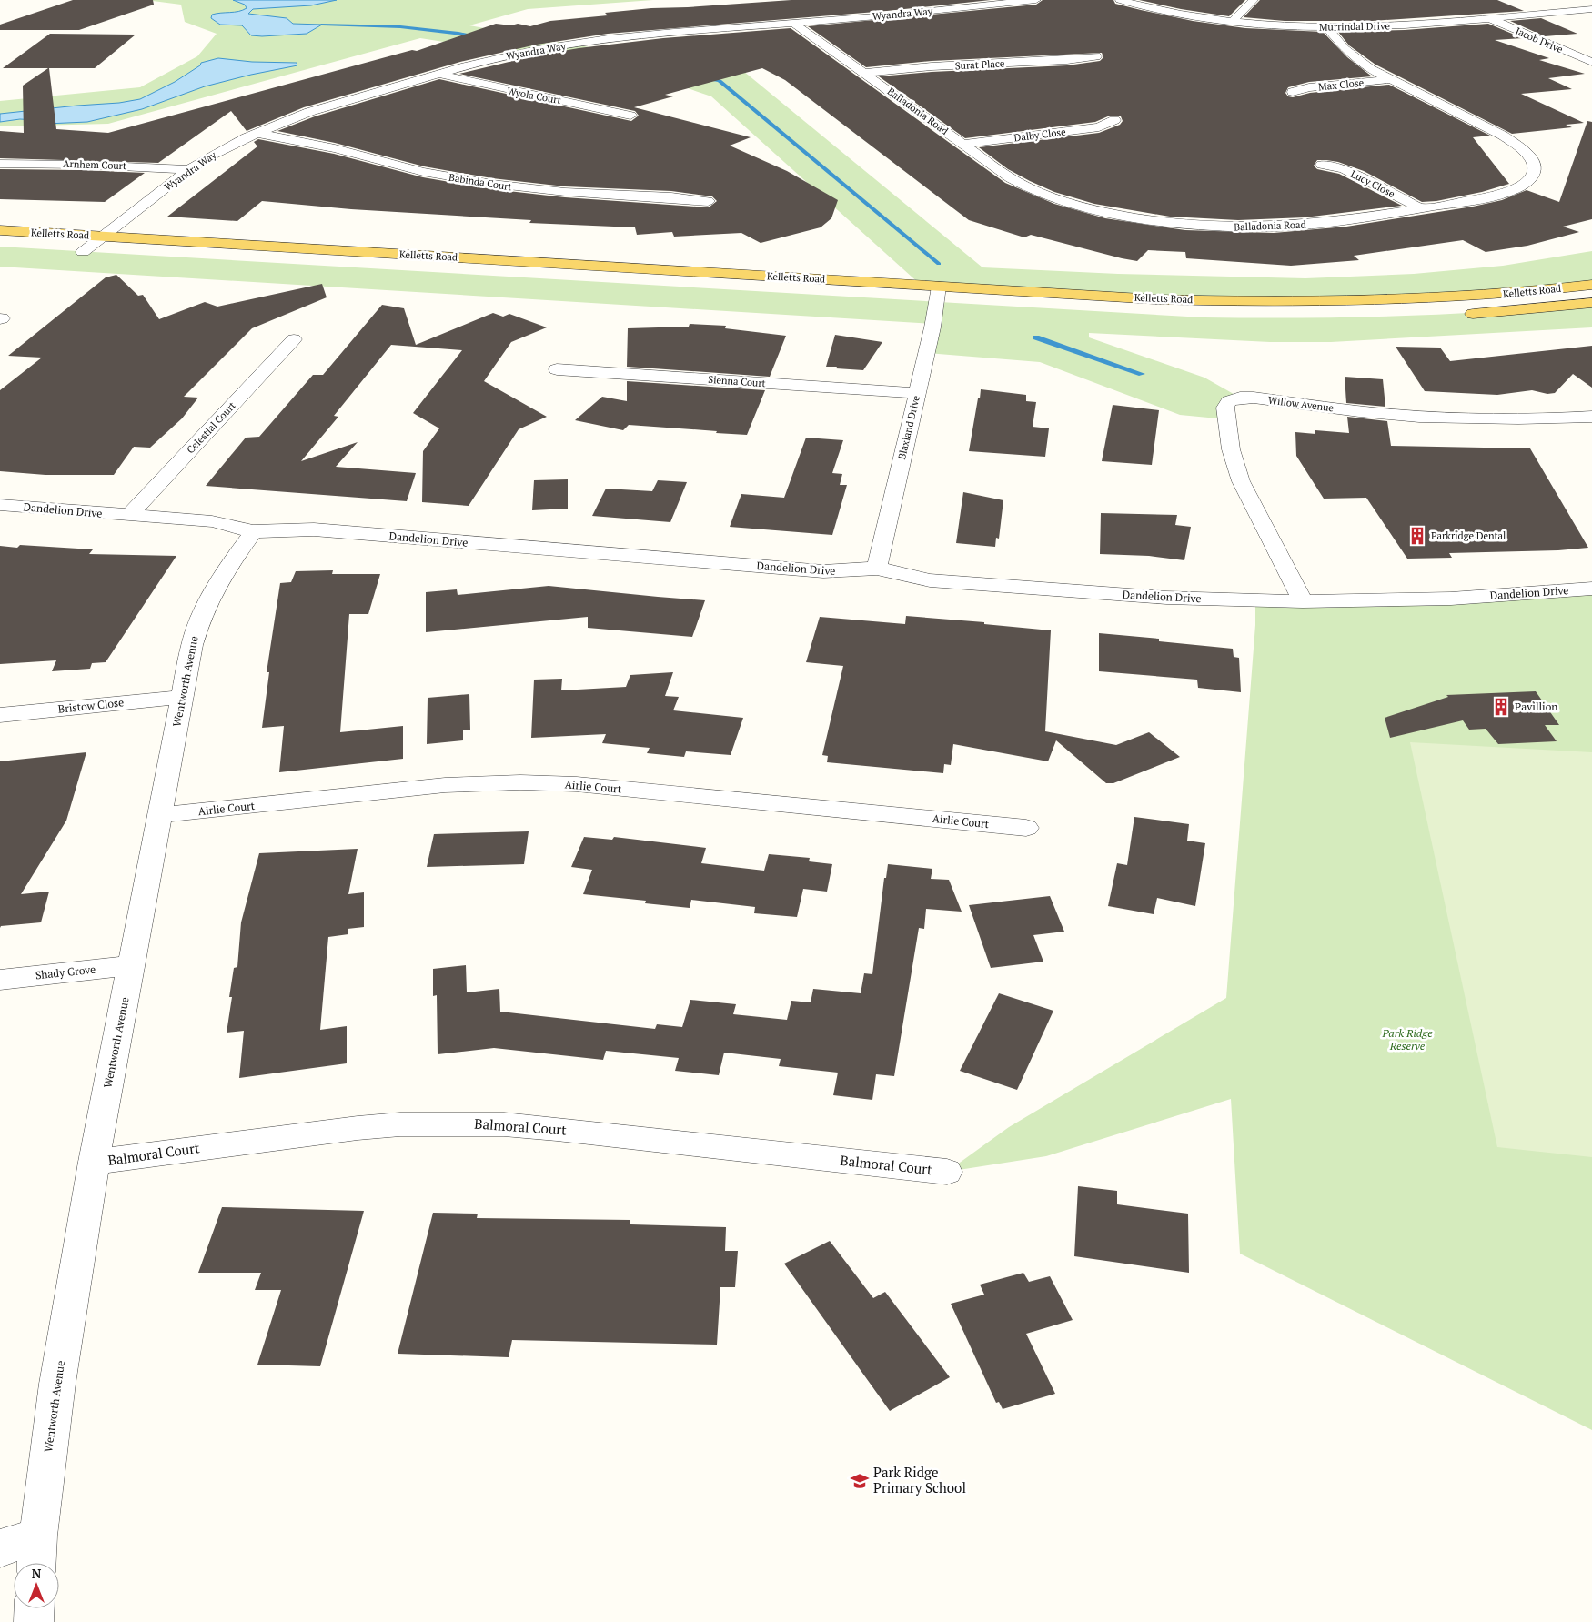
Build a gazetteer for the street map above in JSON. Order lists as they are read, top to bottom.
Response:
{
  "streets": {
    "main road": ["Kelletts Road"],
    "street": [
      "Wyandra Way",
      "Murrindal Drive",
      "Jacob Drive",
      "Surat Place",
      "Max Close",
      "Wyola Court",
      "Balladonia Road",
      "Dalby Close",
      "Arnhem Court",
      "Babinda Court",
      "Lucy Close",
      "Sienna Court",
      "Willow Avenue",
      "Celestial Court",
      "Blaxland Drive",
      "Dandelion Drive",
      "Wentworth Avenue",
      "Bristow Close",
      "Airlie Court",
      "Shady Grove",
      "Balmoral Court"
    ]
  },
  "crossings": [
    ["Wyandra Way", "Wyola Court"],
    ["Wyandra Way", "Balladonia Road"],
    ["Wyandra Way", "Arnhem Court"],
    ["Wyandra Way", "Babinda Court"],
    ["Wyandra Way", "Kelletts Road"],
    ["Murrindal Drive", "Jacob Drive"],
    ["Murrindal Drive", "Balladonia Road"],
    ["Surat Place", "Balladonia Road"],
    ["Max Close", "Balladonia Road"],
    ["Balladonia Road", "Dalby Close"],
    ["Balladonia Road", "Lucy Close"],
    ["Kelletts Road", "Blaxland Drive"],
    ["Sienna Court", "Blaxland Drive"],
    ["Willow Avenue", "Dandelion Drive"],
    ["Celestial Court", "Dandelion Drive"],
    ["Blaxland Drive", "Dandelion Drive"],
    ["Dandelion Drive", "Wentworth Avenue"],
    ["Wentworth Avenue", "Bristow Close"],
    ["Wentworth Avenue", "Airlie Court"],
    ["Wentworth Avenue", "Shady Grove"],
    ["Wentworth Avenue", "Balmoral Court"]
  ],
  "parks": ["Park Ridge Reserve"],
  "places": {
    "building": ["Parkridge Dental", "Pavillion"],
    "school or university": ["Park Ridge Primary School"]
  },
  "north": "top"
}
